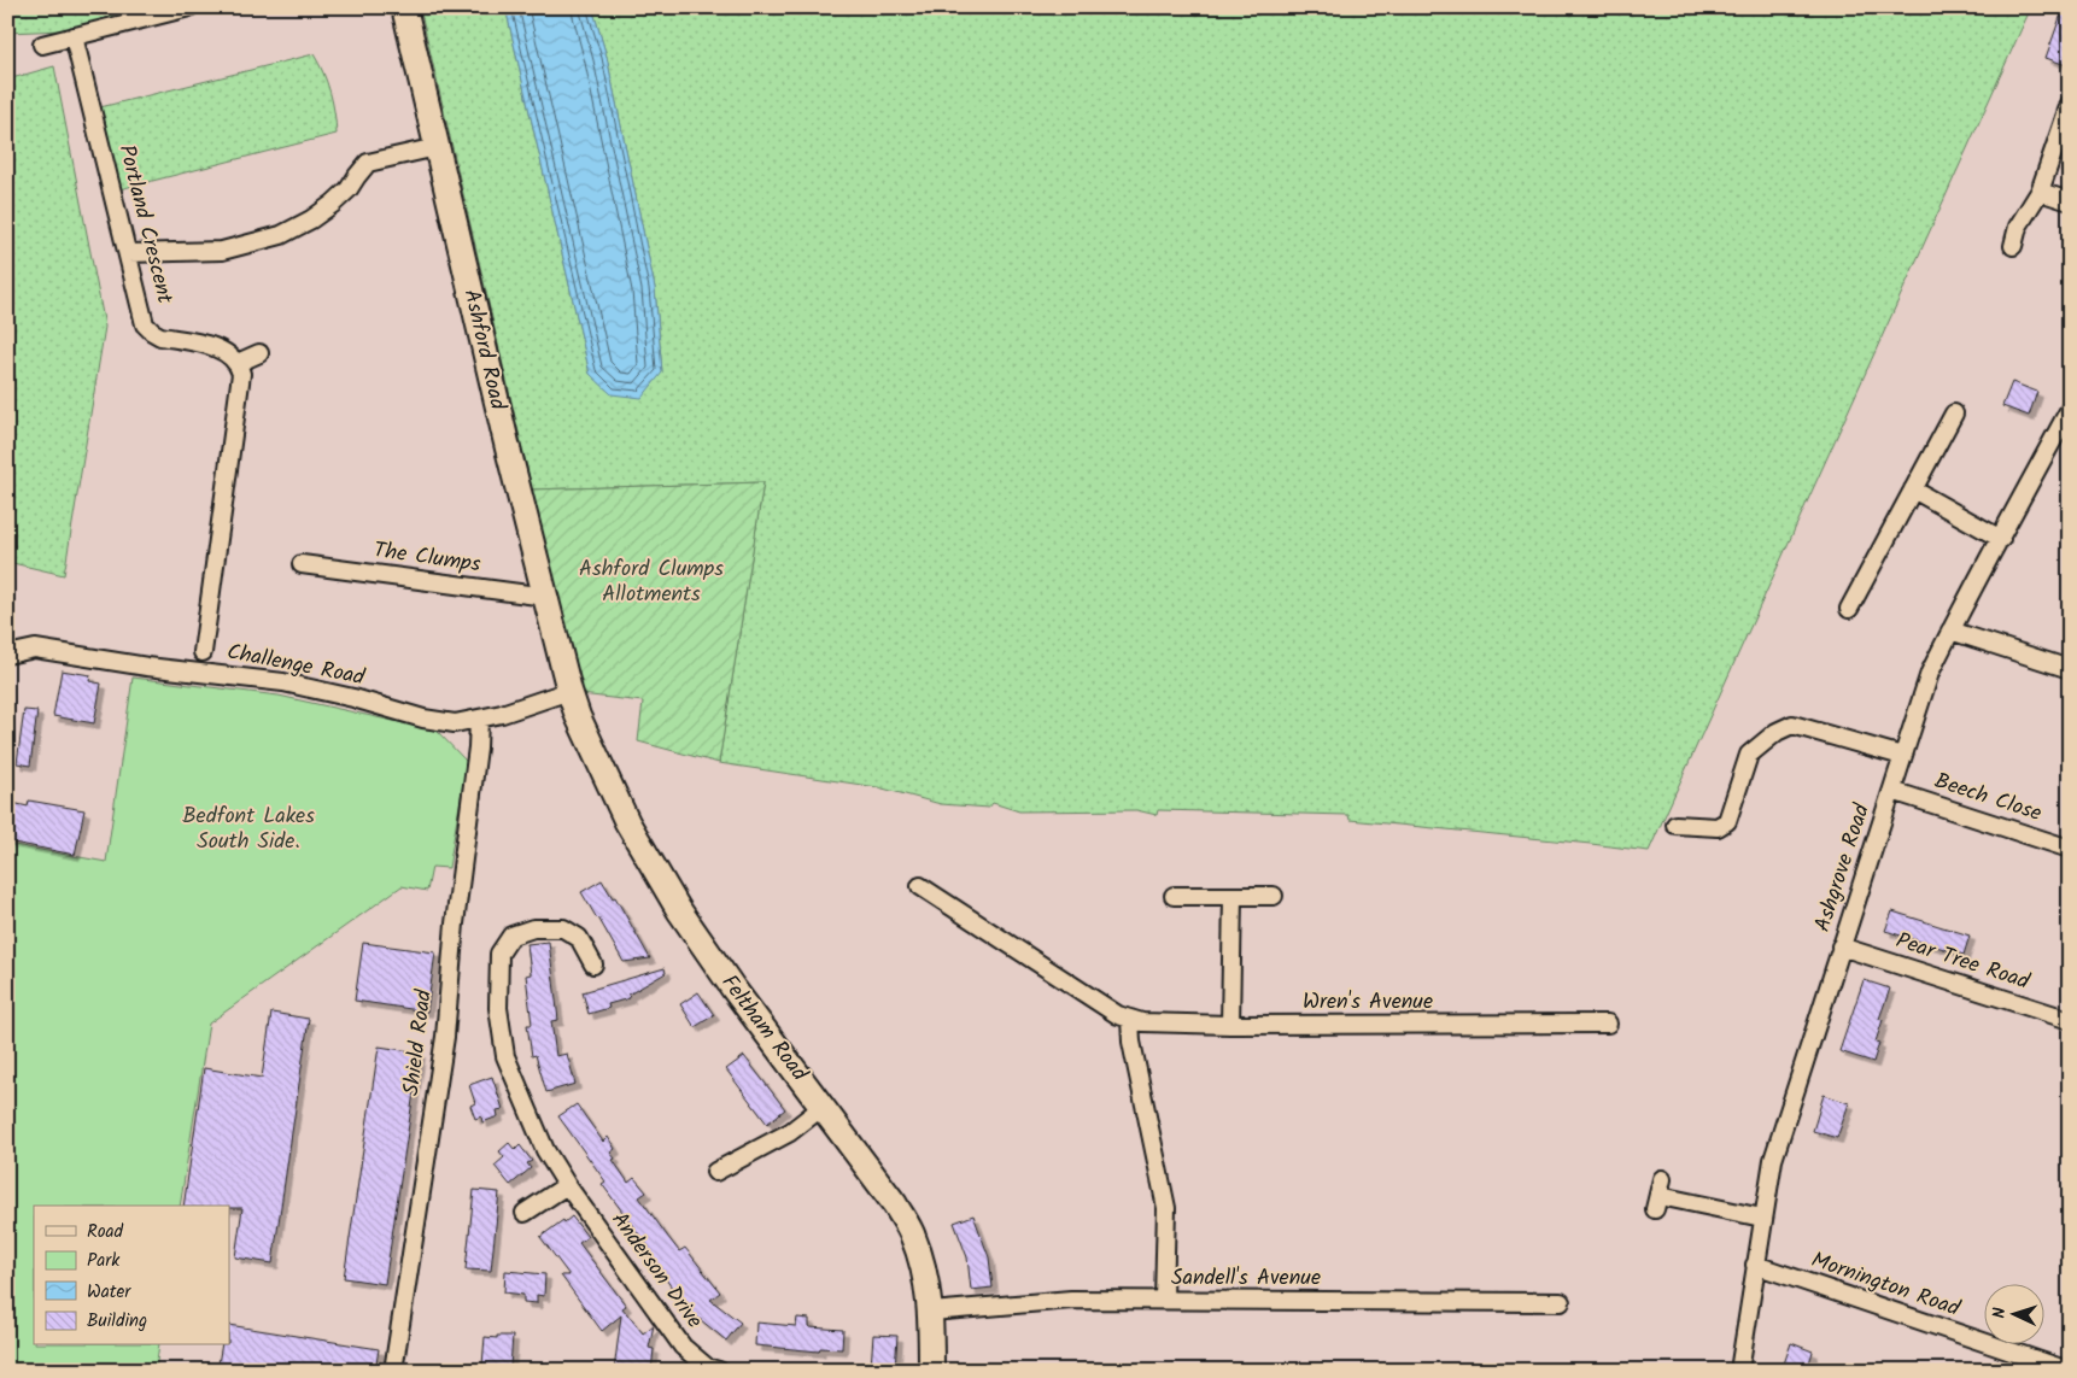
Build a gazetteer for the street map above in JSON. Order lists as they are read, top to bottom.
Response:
{
  "streets": {
    "main road": ["Ashford Road", "Feltham Road"],
    "street": [
      "Portland Crescent",
      "The Clumps",
      "Challenge Road",
      "Beech Close",
      "Ashgrove Road",
      "Pear Tree Road",
      "Wren's Avenue",
      "Shield Road",
      "Anderson Drive",
      "Sandell's Avenue",
      "Mornington Road"
    ]
  },
  "crossings": [
    ["Ashford Road", "The Clumps"],
    ["Ashford Road", "Challenge Road"],
    ["Ashford Road", "Feltham Road"],
    ["Challenge Road", "Feltham Road"],
    ["Challenge Road", "Shield Road"],
    ["Beech Close", "Ashgrove Road"],
    ["Ashgrove Road", "Pear Tree Road"],
    ["Ashgrove Road", "Mornington Road"],
    ["Feltham Road", "Sandell's Avenue"]
  ],
  "parks": ["Ashford Clumps Allotments", "Bedfont Lakes South Side."],
  "legend": [
    "Road",
    "Park",
    "Water",
    "Building"
  ],
  "north": "left"
}
